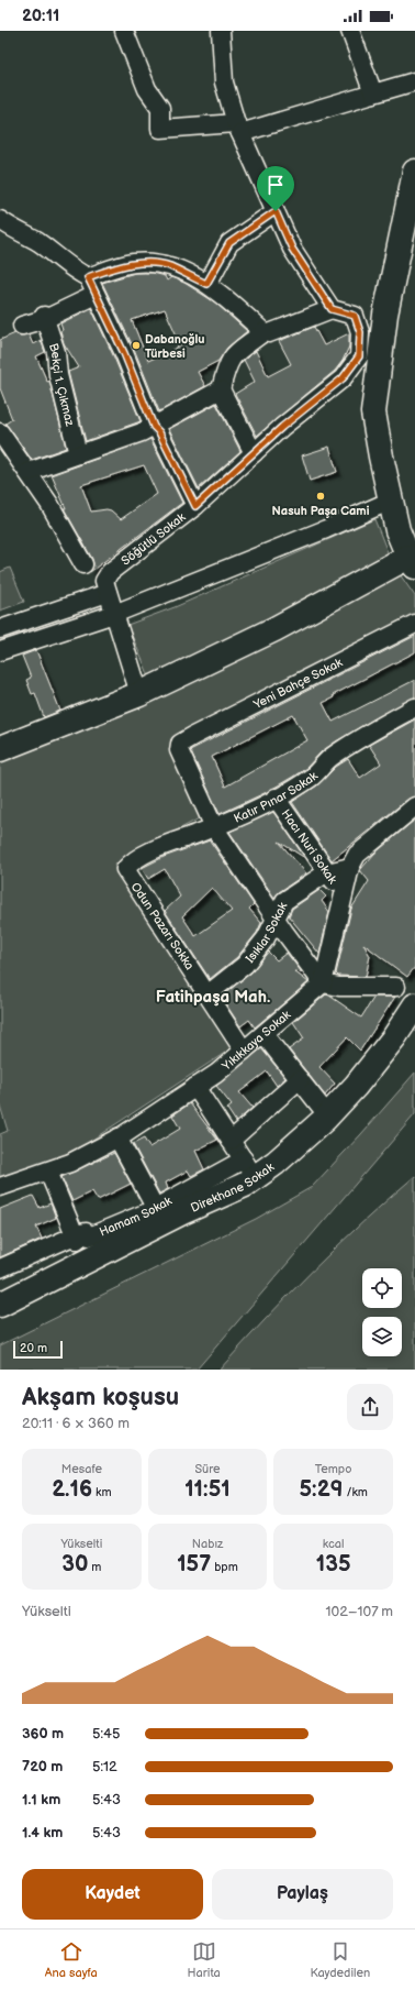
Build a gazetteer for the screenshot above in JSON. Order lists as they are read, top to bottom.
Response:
{
  "streets": {
    "street": [
      "Bekçi 1. Çıkmaz",
      "Söğütlü Sokak",
      "Yeni Bahçe Sokak",
      "Katır Pınar Sokak",
      "Hacı Nuri Sokak",
      "Odun Pazarı Sokka",
      "Isıklar Sokak",
      "Yıkıkkaya Sokak",
      "Direkhane Sokak",
      "Hamam Sokak"
    ]
  },
  "crossings": [
    ["Yeni Bahçe Sokak", "Katır Pınar Sokak"],
    ["Katır Pınar Sokak", "Hacı Nuri Sokak"],
    ["Katır Pınar Sokak", "Odun Pazarı Sokka"],
    ["Hacı Nuri Sokak", "Isıklar Sokak"],
    ["Odun Pazarı Sokka", "Isıklar Sokak"],
    ["Odun Pazarı Sokka", "Yıkıkkaya Sokak"]
  ],
  "districts": ["Fatihpaşa Mah."],
  "places": ["Dabanoğlu Türbesi", "Nasuh Paşa Cami"],
  "scale_bar": "20 m",
  "page": {
    "status": "20:11",
    "scale": "20 m",
    "heading": ["Akşam koşusu", "20:11 · 6 × 360 m"],
    "stats": [
      ["Mesafe", "2.16 km"],
      ["Süre", "11:51"],
      ["Tempo", "5:29 /km"],
      ["Yükselti", "30 m"],
      ["Nabız", "157 bpm"],
      ["kcal", "135"]
    ],
    "chart": ["Yükselti", "102–107 m"],
    "list": [
      {
        "name": "360 m",
        "note": "5:45"
      },
      {
        "name": "720 m",
        "note": "5:12"
      },
      {
        "name": "1.1 km",
        "note": "5:43"
      },
      {
        "name": "1.4 km",
        "note": "5:43"
      }
    ],
    "buttons": ["Kaydet", "Paylaş"],
    "tabs": ["Ana sayfa", "Harita", "Kaydedilen"]
  }
}
